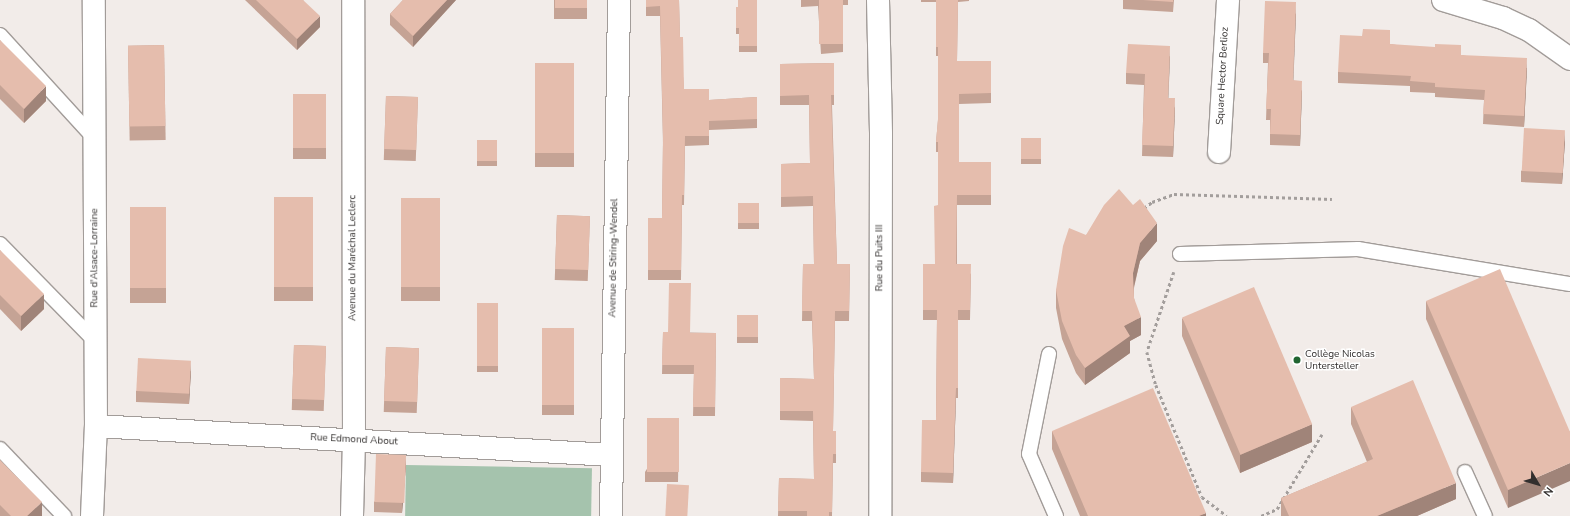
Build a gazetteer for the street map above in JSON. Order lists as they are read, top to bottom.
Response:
{
  "streets": {
    "street": [
      "Square Hector Berlioz",
      "Rue d'Alsace-Lorraine",
      "Avenue du Maréchal Leclerc",
      "Avenue de Stiring-Wendel",
      "Rue du Puits III",
      "Rue Edmond About"
    ]
  },
  "crossings": [
    ["Rue d'Alsace-Lorraine", "Rue Edmond About"],
    ["Avenue du Maréchal Leclerc", "Rue Edmond About"],
    ["Avenue de Stiring-Wendel", "Rue Edmond About"]
  ],
  "places": ["Collège Nicolas Untersteller"],
  "north": "bottom right"
}
